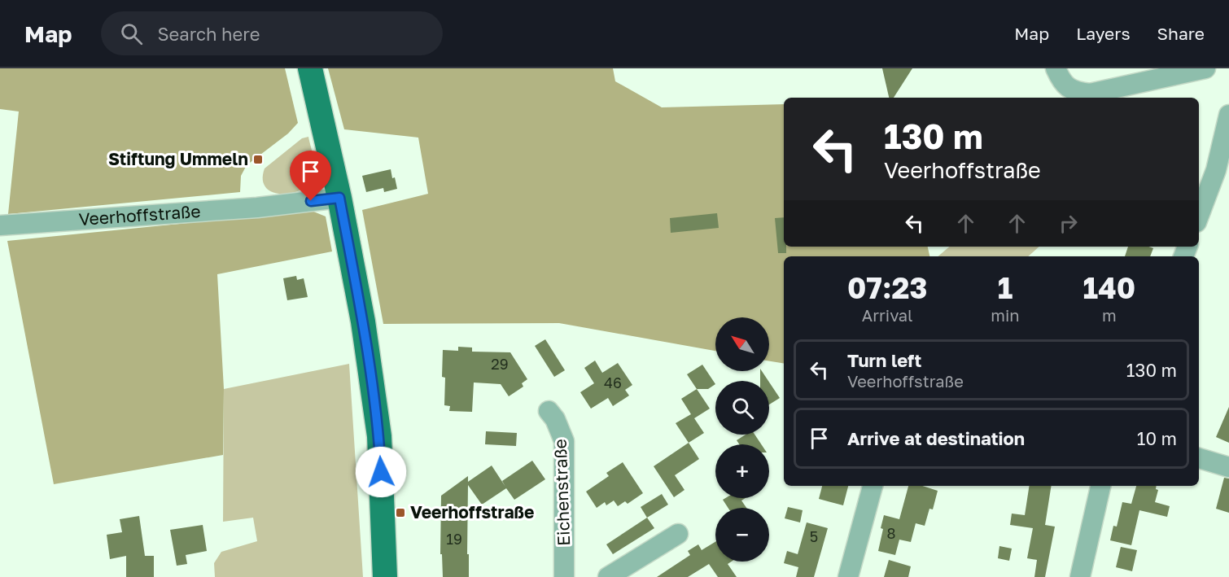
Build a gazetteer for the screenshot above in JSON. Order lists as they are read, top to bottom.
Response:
{
  "streets": {
    "street": ["Veerhoffstraße", "Eichenstraße"]
  },
  "places": {
    "transit": ["Stiftung Ummeln", "Veerhoffstraße"]
  },
  "house_numbers": [
    "29",
    "46",
    "8",
    "5",
    "19"
  ],
  "north": "top left",
  "page": {
    "header": "Map",
    "search": "Search here",
    "nav": ["Map", "Layers", "Share"],
    "turn": ["130 m", "Veerhoffstraße"],
    "eta": [
      "07:23",
      "Arrival",
      "1",
      "min",
      "140",
      "m"
    ],
    "map_buttons": ["+", "−"],
    "list": [
      {
        "name": "Turn left",
        "note": "Veerhoffstraße",
        "value": "130 m"
      },
      {
        "name": "Arrive at destination",
        "value": "10 m"
      }
    ]
  }
}
